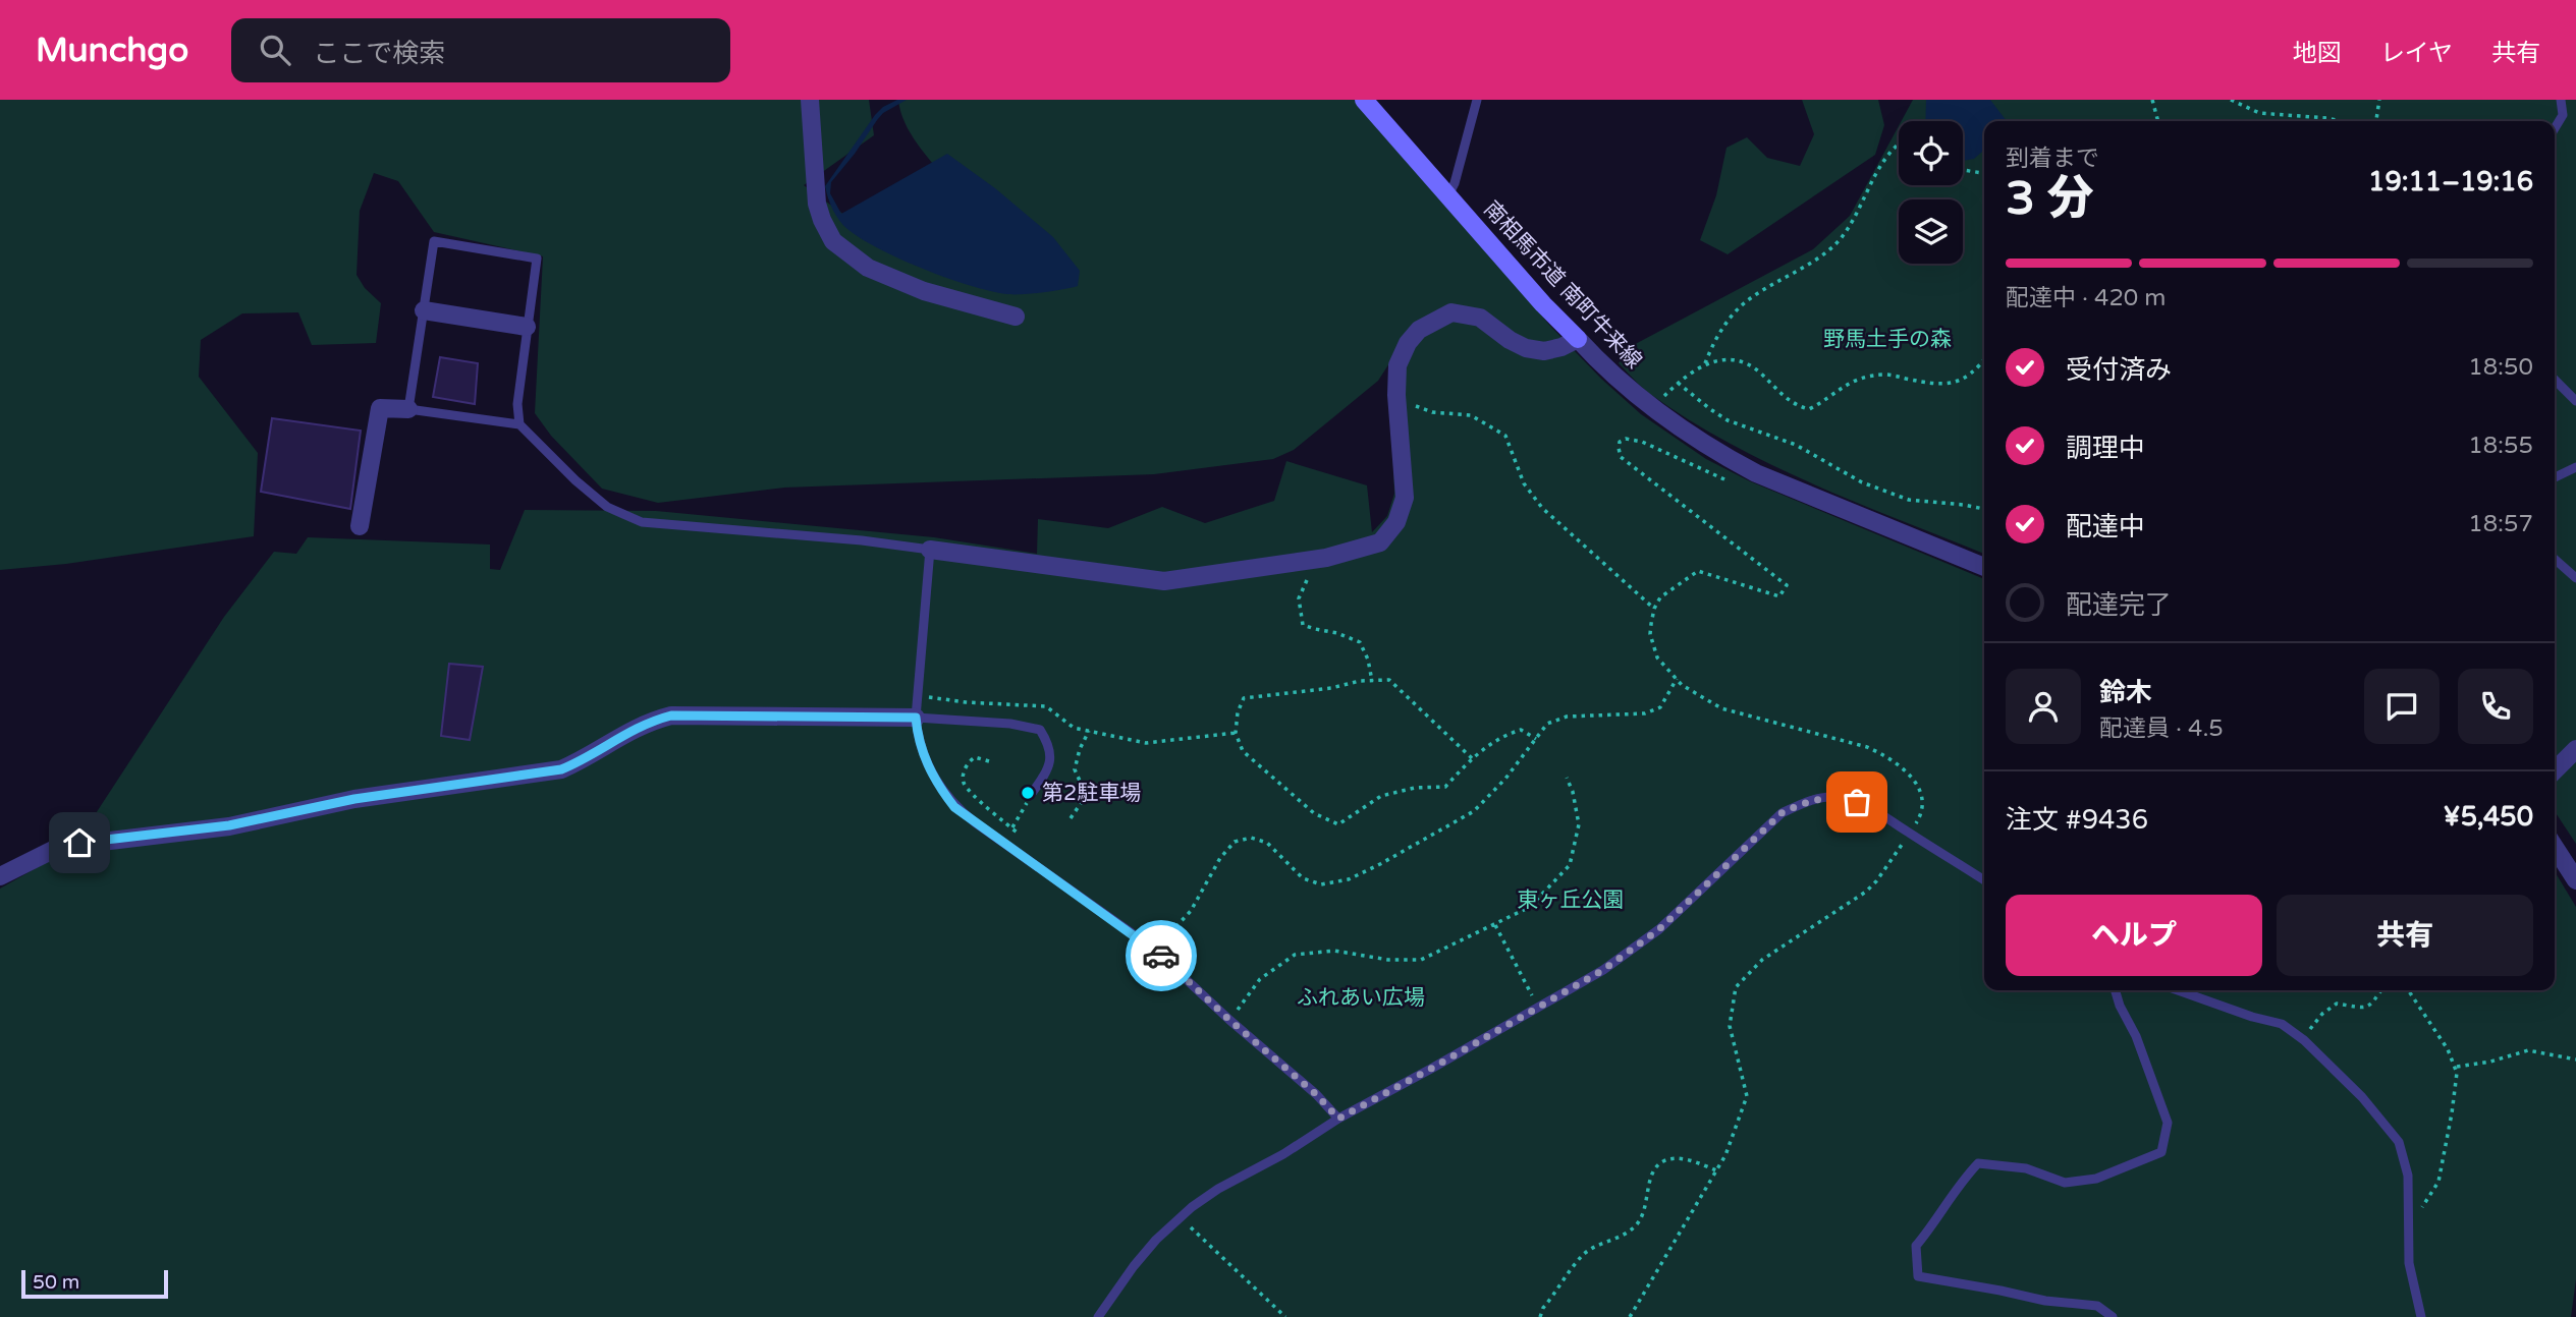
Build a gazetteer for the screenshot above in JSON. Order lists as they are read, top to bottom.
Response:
{
  "streets": {
    "street": ["南相馬市道 南町牛来線"]
  },
  "parks": ["野馬土手の森", "東ヶ丘公園", "ふれあい広場"],
  "places": ["第2駐車場"],
  "scale_bar": "50 m",
  "page": {
    "header": "Munchgo",
    "search": "ここで検索",
    "nav": ["地図", "レイヤ", "共有"],
    "heading": ["3 分", "到着まで", "19:11–19:16"],
    "panel": [
      "鈴木",
      "配達員 · 4.5",
      "注文 #9436",
      "¥5,450"
    ],
    "bar": "配達中 · 420 m",
    "list": [
      ["受付済み", "18:50"],
      ["調理中", "18:55"],
      ["配達中", "18:57"],
      "配達完了"
    ],
    "buttons": ["ヘルプ", "共有"],
    "scale": "50 m"
  }
}
